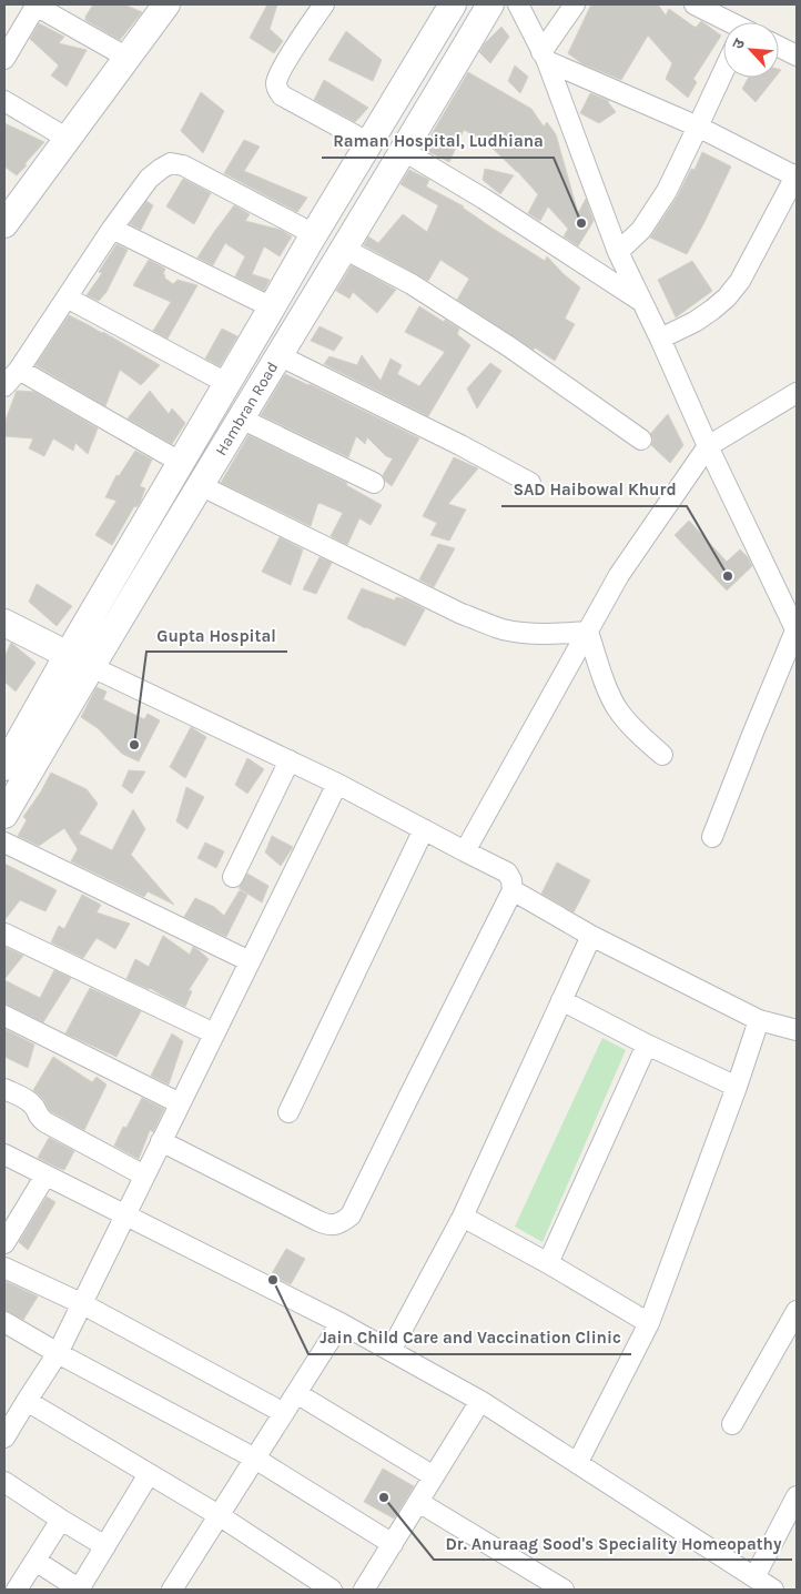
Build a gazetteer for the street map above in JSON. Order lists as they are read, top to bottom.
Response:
{
  "streets": {
    "main road": ["Hambran Road"]
  },
  "places": [
    "Raman Hospital, Ludhiana",
    "SAD Haibowal Khurd",
    "Gupta Hospital",
    "Jain Child Care and Vaccination Clinic",
    "Dr. Anuraag Sood's Speciality Homeopathy"
  ],
  "north": "top left"
}
